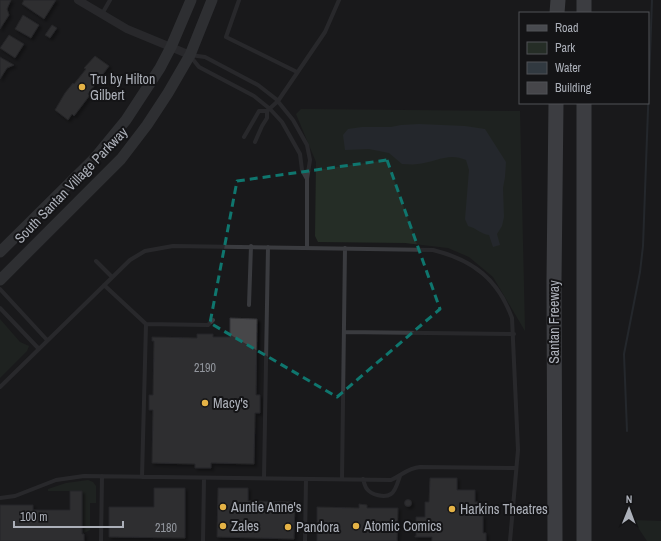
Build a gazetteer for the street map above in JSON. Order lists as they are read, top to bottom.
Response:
{
  "streets": {
    "highway": ["Santan Freeway"],
    "main road": ["South Santan Village Parkway"]
  },
  "places": [
    "Tru by Hilton Gilbert",
    "Macy's",
    "Auntie Anne's",
    "Harkins Theatres",
    "Zales",
    "Atomic Comics",
    "Pandora"
  ],
  "house_numbers": ["2190", "2180"],
  "legend": [
    "Road",
    "Park",
    "Water",
    "Building"
  ],
  "scale_bar": "100 m",
  "north": "top"
}
